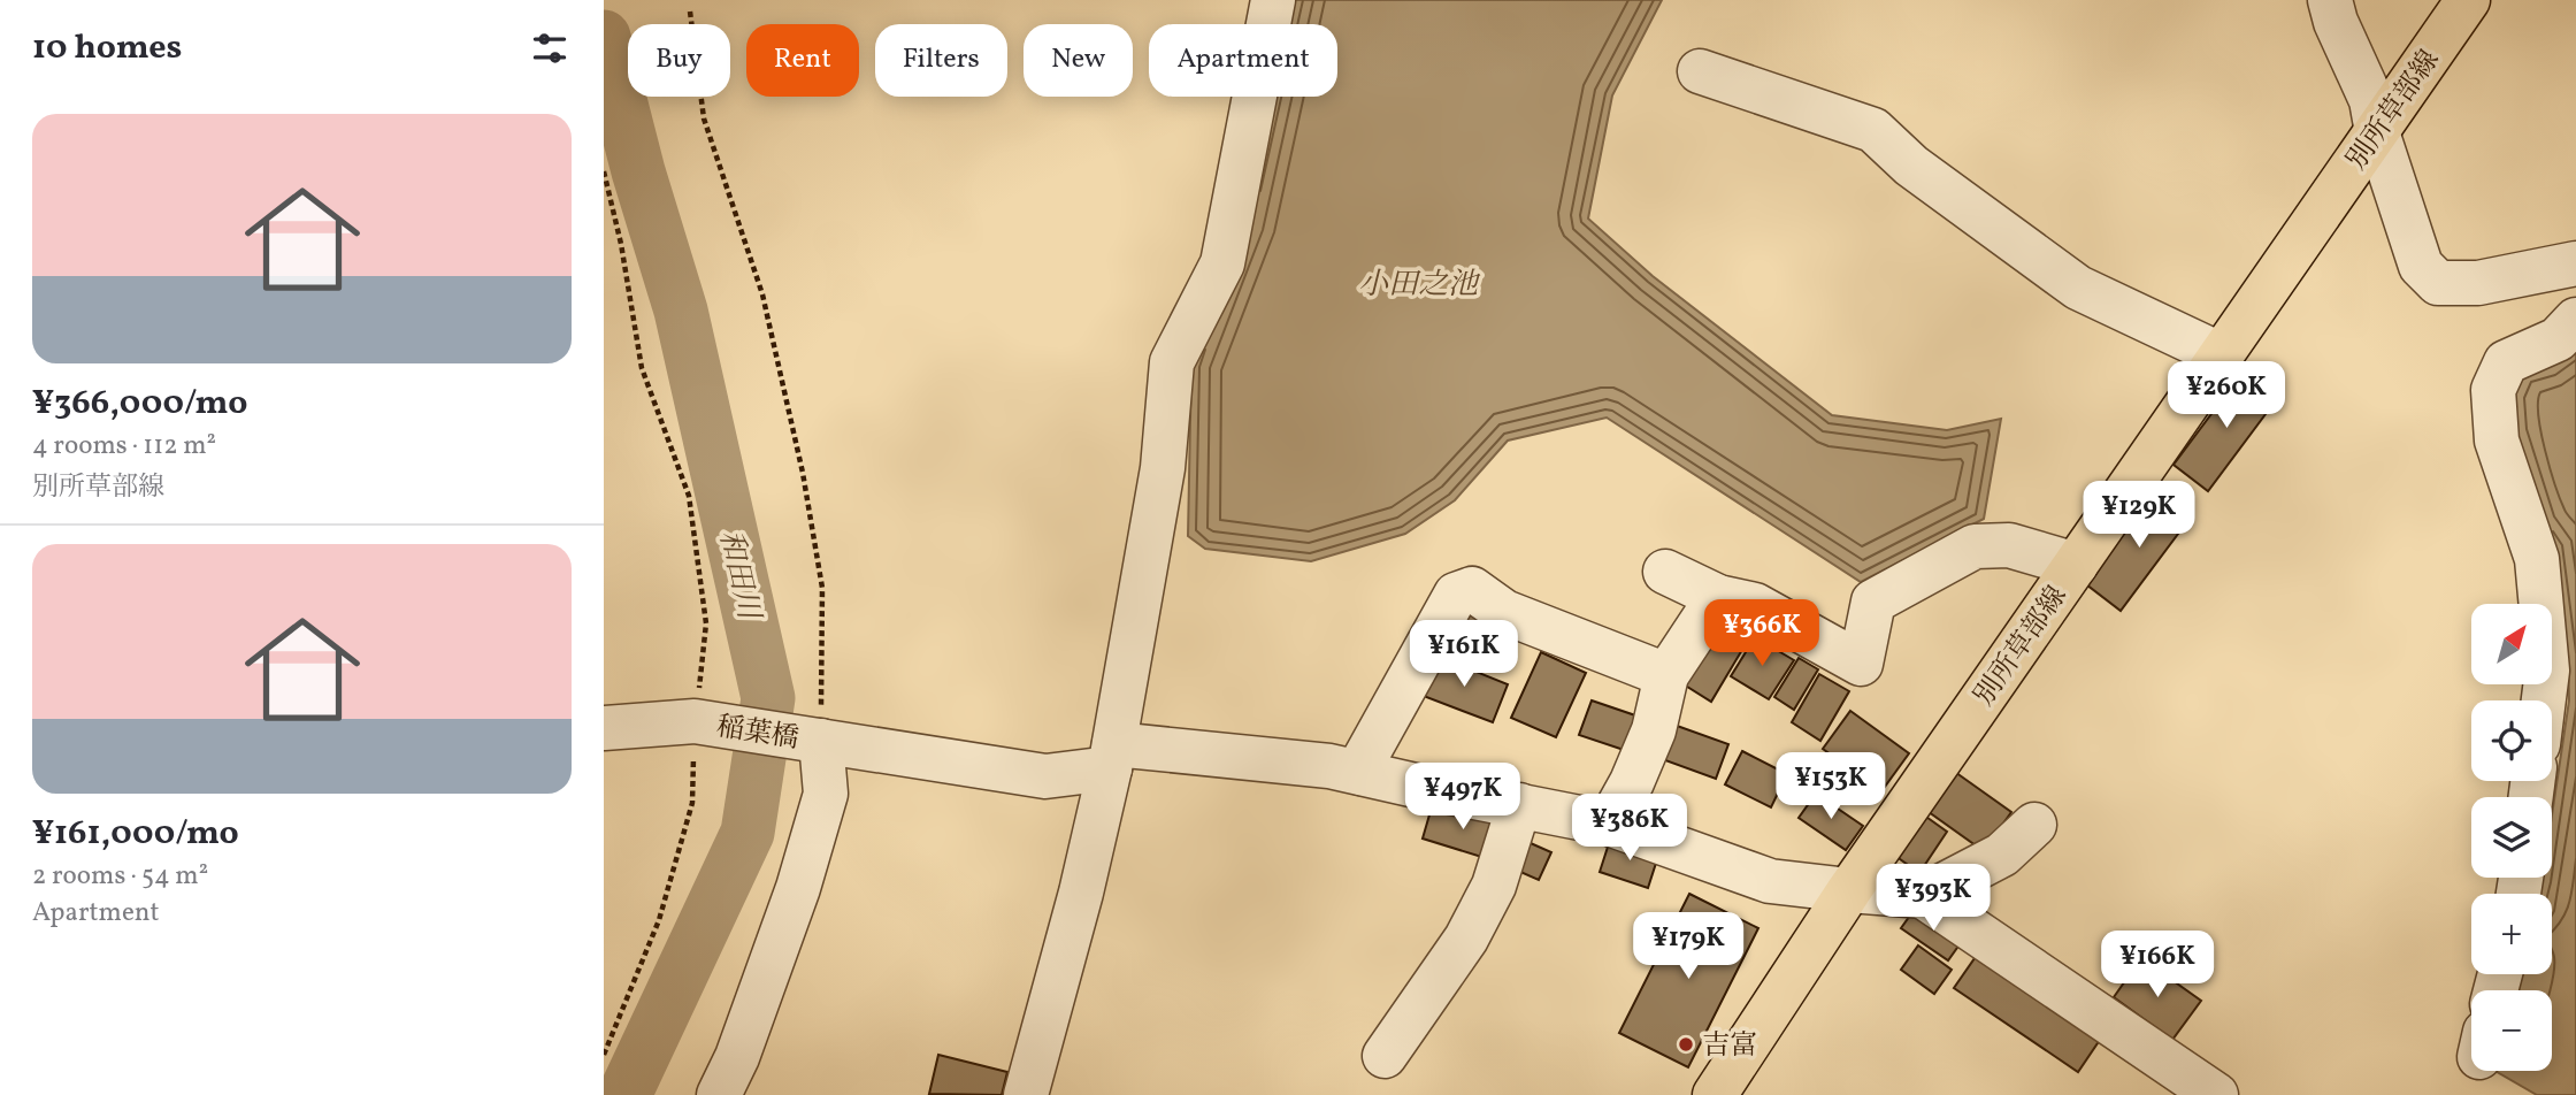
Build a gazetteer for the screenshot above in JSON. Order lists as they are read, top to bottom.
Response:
{
  "streets": {
    "main road": ["別所草部線"],
    "street": ["稲葉橋"]
  },
  "crossings": [
    ["別所草部線", "稲葉橋"]
  ],
  "water": ["小田之池", "和田川"],
  "places": ["吉富"],
  "north": "top right",
  "page": {
    "heading": "10 homes",
    "chip": [
      "Buy",
      "Rent",
      "Filters",
      "New",
      "Apartment"
    ],
    "list": [
      {
        "name": "¥366,000/mo",
        "note": "4 rooms · 112 m² · 別所草部線"
      },
      {
        "name": "¥161,000/mo",
        "note": "2 rooms · 54 m² · Apartment"
      }
    ],
    "price": [
      "¥260K",
      "¥129K",
      "¥366K",
      "¥161K",
      "¥153K",
      "¥497K",
      "¥386K",
      "¥393K",
      "¥179K",
      "¥166K"
    ],
    "map_buttons": ["+", "−"]
  }
}
